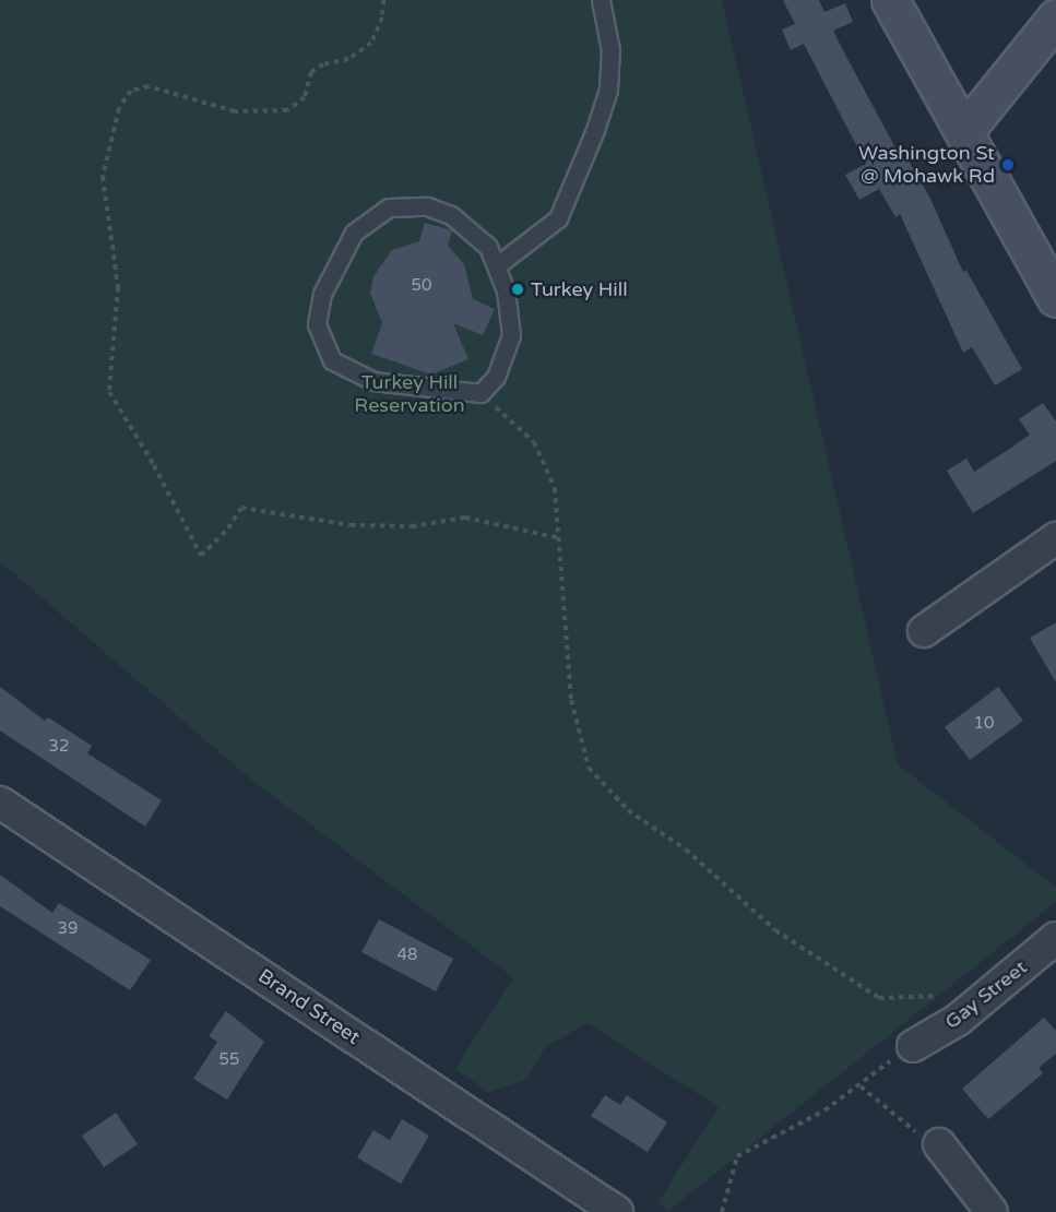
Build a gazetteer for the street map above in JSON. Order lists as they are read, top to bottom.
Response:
{
  "streets": {
    "street": ["Gay Street", "Brand Street"]
  },
  "parks": ["Turkey Hill Reservation"],
  "places": ["Washington St @ Mohawk Rd", "Turkey Hill"],
  "house_numbers": [
    "50",
    "10",
    "32",
    "39",
    "48",
    "55"
  ]
}
